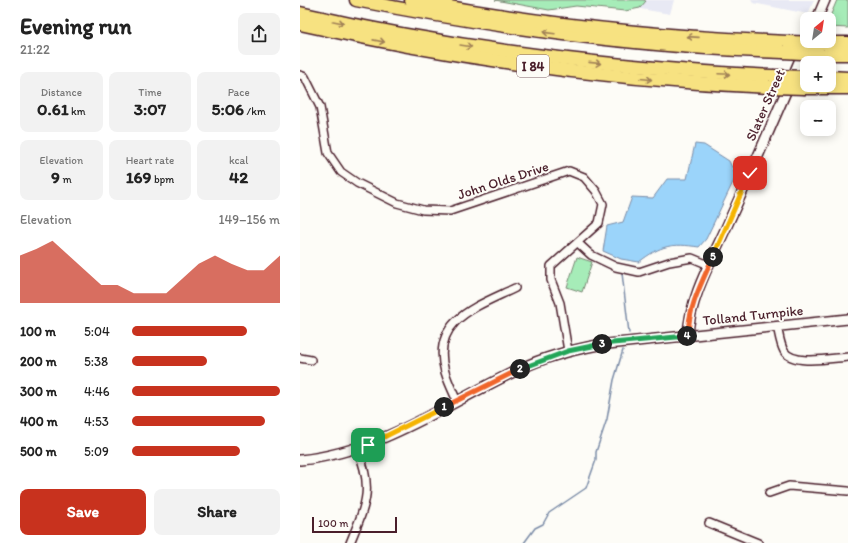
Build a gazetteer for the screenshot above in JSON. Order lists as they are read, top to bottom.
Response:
{
  "streets": {
    "highway": ["I 84"],
    "street": ["Slater Street", "John Olds Drive", "Tolland Turnpike"]
  },
  "crossings": [
    ["Slater Street", "Tolland Turnpike"],
    ["John Olds Drive", "Tolland Turnpike"]
  ],
  "scale_bar": "100 m",
  "north": "top right",
  "page": {
    "heading": ["Evening run", "21:22"],
    "map_buttons": ["+", "−"],
    "stats": [
      ["Distance", "0.61 km"],
      ["Time", "3:07"],
      ["Pace", "5:06 /km"],
      ["Elevation", "9 m"],
      ["Heart rate", "169 bpm"],
      ["kcal", "42"]
    ],
    "chart": ["Elevation", "149–156 m"],
    "pins": [
      "5",
      "4",
      "3",
      "2",
      "1"
    ],
    "list": [
      {
        "name": "100 m",
        "note": "5:04"
      },
      {
        "name": "200 m",
        "note": "5:38"
      },
      {
        "name": "300 m",
        "note": "4:46"
      },
      {
        "name": "400 m",
        "note": "4:53"
      },
      {
        "name": "500 m",
        "note": "5:09"
      }
    ],
    "buttons": ["Save", "Share"],
    "scale": "100 m"
  }
}
